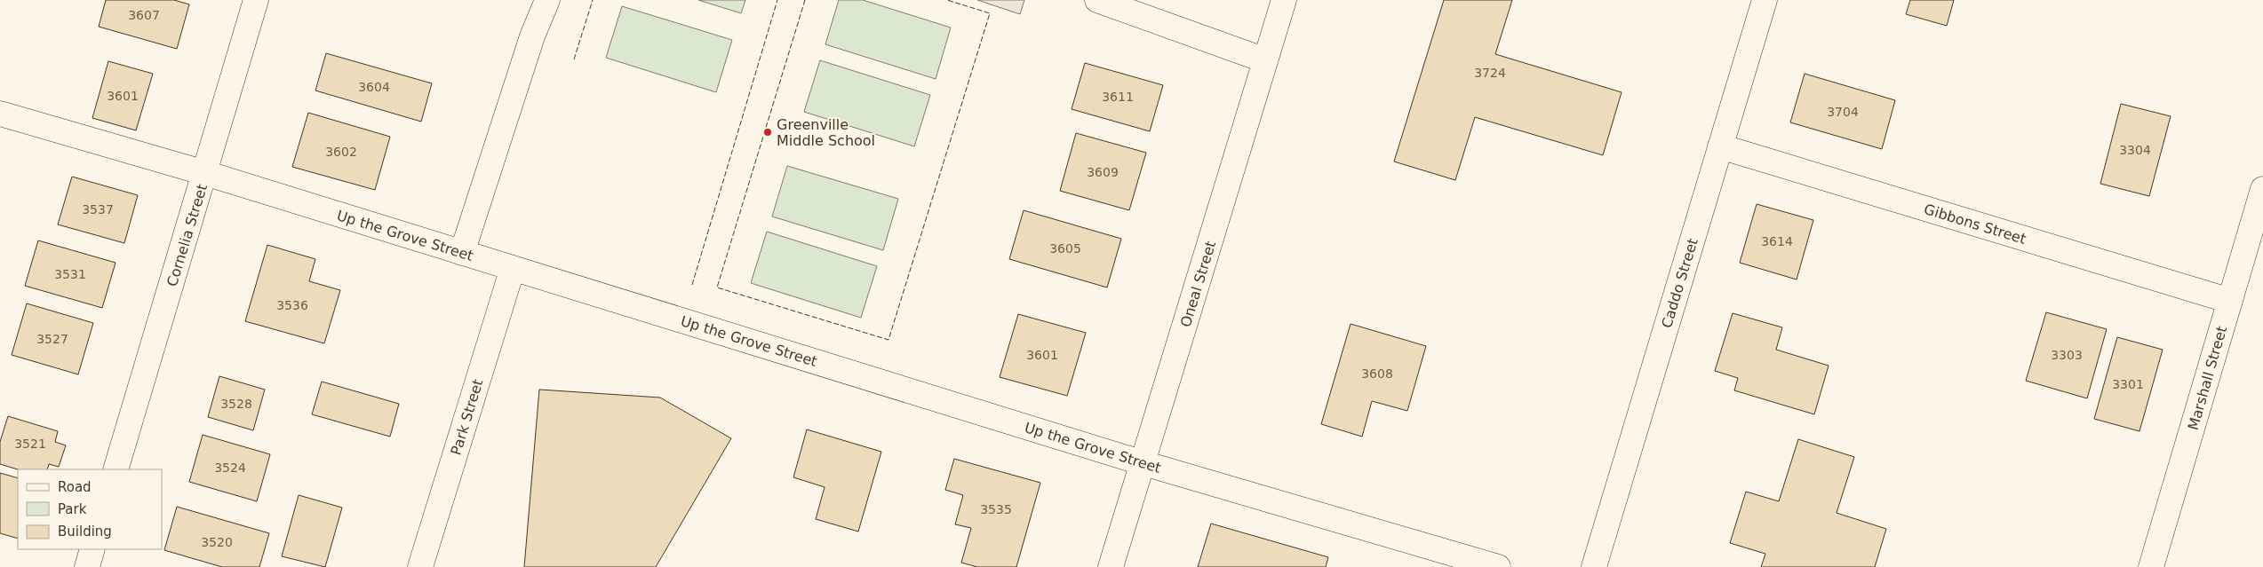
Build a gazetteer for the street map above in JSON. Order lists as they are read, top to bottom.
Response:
{
  "streets": {
    "street": [
      "Gibbons Street",
      "Cornelia Street",
      "Up the Grove Street",
      "Caddo Street",
      "Oneal Street",
      "Marshall Street",
      "Park Street"
    ]
  },
  "crossings": [
    ["Gibbons Street", "Caddo Street"],
    ["Gibbons Street", "Marshall Street"],
    ["Cornelia Street", "Up the Grove Street"],
    ["Up the Grove Street", "Oneal Street"],
    ["Up the Grove Street", "Park Street"]
  ],
  "places": ["Greenville Middle School"],
  "house_numbers": [
    "3607",
    "3724",
    "3604",
    "3601",
    "3611",
    "3704",
    "3304",
    "3602",
    "3609",
    "3537",
    "3614",
    "3605",
    "3531",
    "3536",
    "3527",
    "3601",
    "3303",
    "3608",
    "3301",
    "3528",
    "3521",
    "3524",
    "3535",
    "3520"
  ],
  "legend": ["Road", "Park", "Building"]
}
